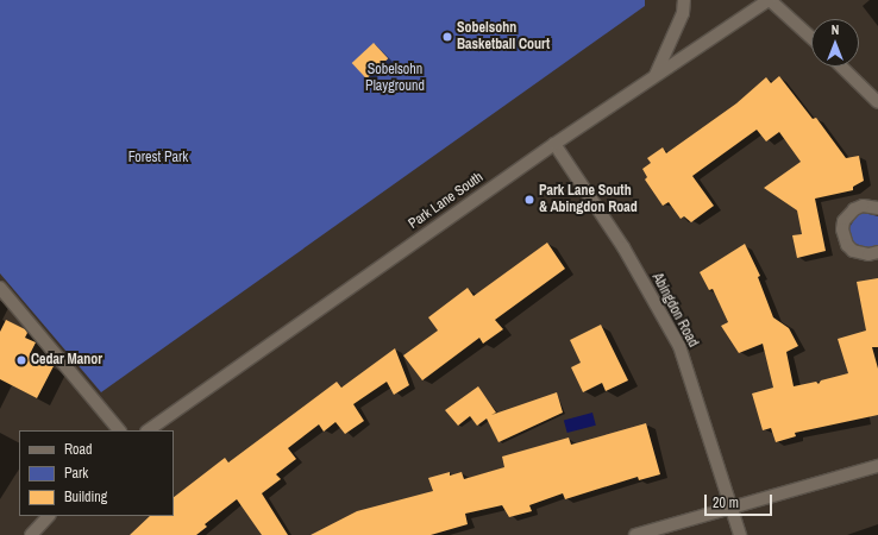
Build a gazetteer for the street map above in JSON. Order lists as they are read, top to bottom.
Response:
{
  "streets": {
    "street": ["Park Lane South", "Abingdon Road"]
  },
  "crossings": [
    ["Park Lane South", "Abingdon Road"]
  ],
  "parks": ["Sobelsohn Playground", "Forest Park"],
  "places": ["Sobelsohn Basketball Court", "Park Lane South & Abingdon Road", "Cedar Manor"],
  "legend": ["Road", "Park", "Building"],
  "scale_bar": "20 m",
  "north": "top"
}
